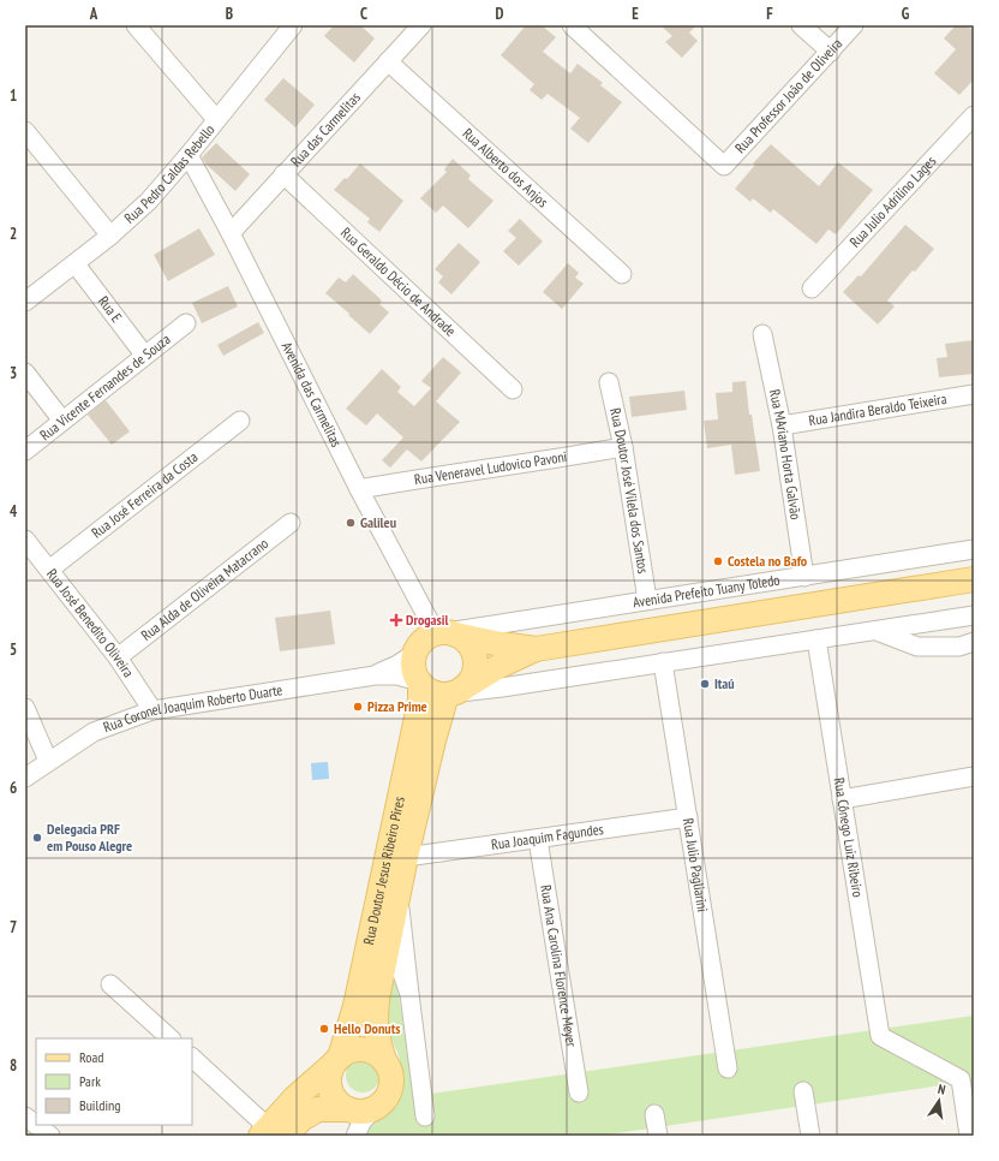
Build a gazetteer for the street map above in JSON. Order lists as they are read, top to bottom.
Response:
{
  "streets": {
    "main road": ["Avenida Prefeito Tuany Toledo", "Rua Doutor Jesus Ribeiro Pires"],
    "street": [
      "Rua Professor João de Oliveira",
      "Rua das Carmelitas",
      "Rua Alberto dos Anjos",
      "Rua Pedro Caldas Rebello",
      "Rua Julio Adrilino Lages",
      "Rua Geraldo Décio de Andrade",
      "Rua E",
      "Rua Vicente Fernandes de Souza",
      "Avenida das Carmelitas",
      "Rua Jandira Beraldo Teixeira",
      "Rua MAriano Horta Galvão",
      "Rua Veneravel Ludovico Pavoni",
      "Rua Doutor José Vilela dos Santos",
      "Rua José Ferreira da Costa",
      "Rua Alda de Oliveira Matacrano",
      "Rua José Benedito Oliveira",
      "Rua Coronel Joaquim Roberto Duarte",
      "Rua Joaquim Fagundes",
      "Rua Cônego Luiz Ribeiro",
      "Rua Julio Pagliarini",
      "Rua Ana Carolina Florence Meyer"
    ]
  },
  "crossings": [
    ["Rua das Carmelitas", "Rua Alberto dos Anjos"],
    ["Rua das Carmelitas", "Rua Geraldo Décio de Andrade"],
    ["Rua das Carmelitas", "Avenida das Carmelitas"],
    ["Rua Pedro Caldas Rebello", "Rua E"],
    ["Rua Pedro Caldas Rebello", "Avenida das Carmelitas"],
    ["Rua E", "Rua Vicente Fernandes de Souza"],
    ["Avenida das Carmelitas", "Rua Veneravel Ludovico Pavoni"],
    ["Avenida das Carmelitas", "Avenida Prefeito Tuany Toledo"],
    ["Avenida das Carmelitas", "Rua Coronel Joaquim Roberto Duarte"],
    ["Avenida das Carmelitas", "Rua Doutor Jesus Ribeiro Pires"],
    ["Rua Jandira Beraldo Teixeira", "Rua MAriano Horta Galvão"],
    ["Rua MAriano Horta Galvão", "Avenida Prefeito Tuany Toledo"],
    ["Rua Veneravel Ludovico Pavoni", "Rua Doutor José Vilela dos Santos"],
    ["Rua Doutor José Vilela dos Santos", "Avenida Prefeito Tuany Toledo"],
    ["Rua José Ferreira da Costa", "Rua José Benedito Oliveira"],
    ["Rua Alda de Oliveira Matacrano", "Rua José Benedito Oliveira"],
    ["Avenida Prefeito Tuany Toledo", "Rua Coronel Joaquim Roberto Duarte"],
    ["Avenida Prefeito Tuany Toledo", "Rua Doutor Jesus Ribeiro Pires"],
    ["Rua José Benedito Oliveira", "Rua Coronel Joaquim Roberto Duarte"],
    ["Rua Coronel Joaquim Roberto Duarte", "Rua Doutor Jesus Ribeiro Pires"],
    ["Rua Joaquim Fagundes", "Rua Julio Pagliarini"],
    ["Rua Joaquim Fagundes", "Rua Doutor Jesus Ribeiro Pires"],
    ["Rua Joaquim Fagundes", "Rua Ana Carolina Florence Meyer"]
  ],
  "places": {
    "other": [
      "Galileu",
      "Costela no Bafo",
      "Itaú",
      "Pizza Prime",
      "Delegacia PRF em Pouso Alegre",
      "Hello Donuts"
    ],
    "health": ["Drogasil"]
  },
  "legend": ["Road", "Park", "Building"],
  "north": "top",
  "grid": {
    "columns": [
      "A",
      "B",
      "C",
      "D",
      "E",
      "F",
      "G"
    ],
    "rows": [
      "1",
      "2",
      "3",
      "4",
      "5",
      "6",
      "7",
      "8"
    ]
  }
}
